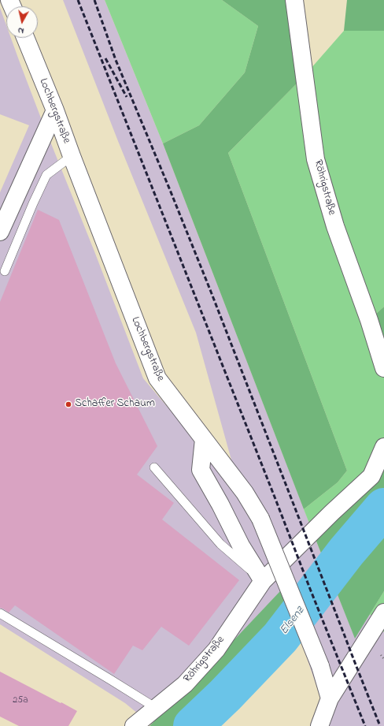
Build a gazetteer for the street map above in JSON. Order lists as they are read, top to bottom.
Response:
{
  "streets": {
    "street": ["Lochbergstraße", "Röhrigstraße"]
  },
  "water": ["Elsenz"],
  "places": ["Schaffer Schaum"],
  "house_numbers": ["25a"],
  "north": "bottom"
}
